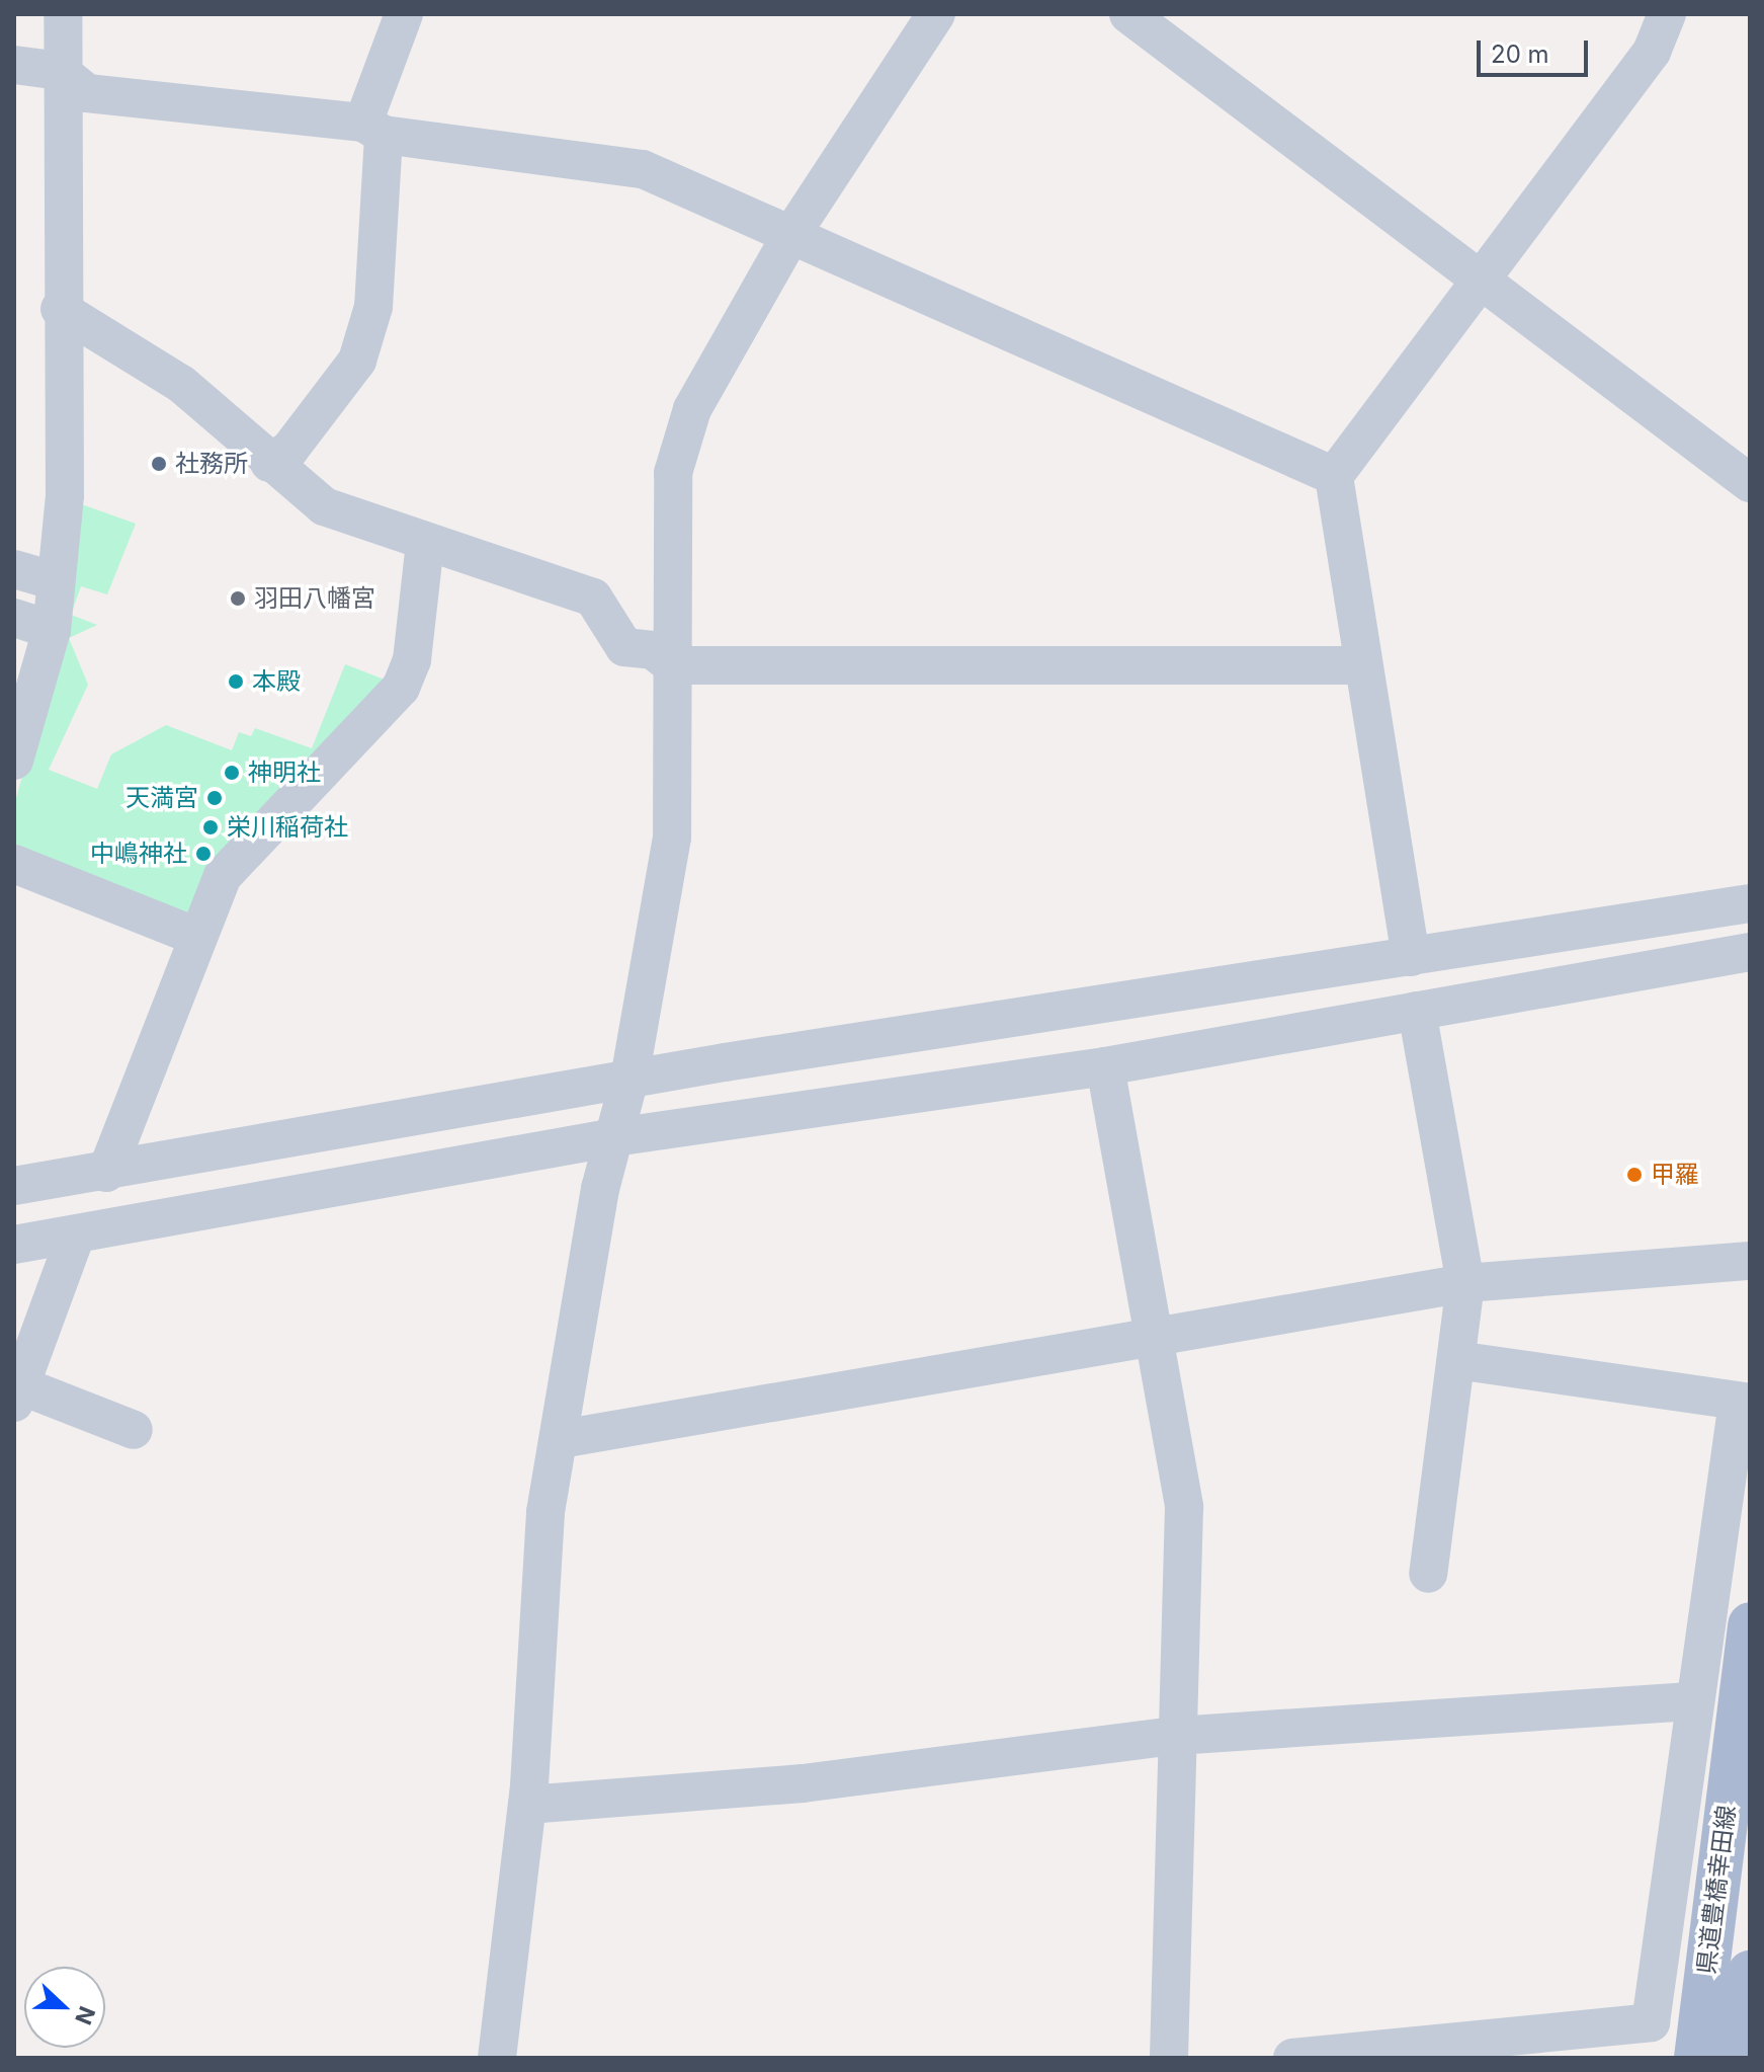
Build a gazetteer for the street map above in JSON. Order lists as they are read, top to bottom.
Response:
{
  "streets": {
    "main road": ["県道豊橋幸田線"]
  },
  "places": [
    "社務所",
    "羽田八幡宮",
    "本殿",
    "神明社",
    "天満宮",
    "栄川稲荷社",
    "中嶋神社",
    "甲羅"
  ],
  "scale_bar": "20 m",
  "north": "right"
}
